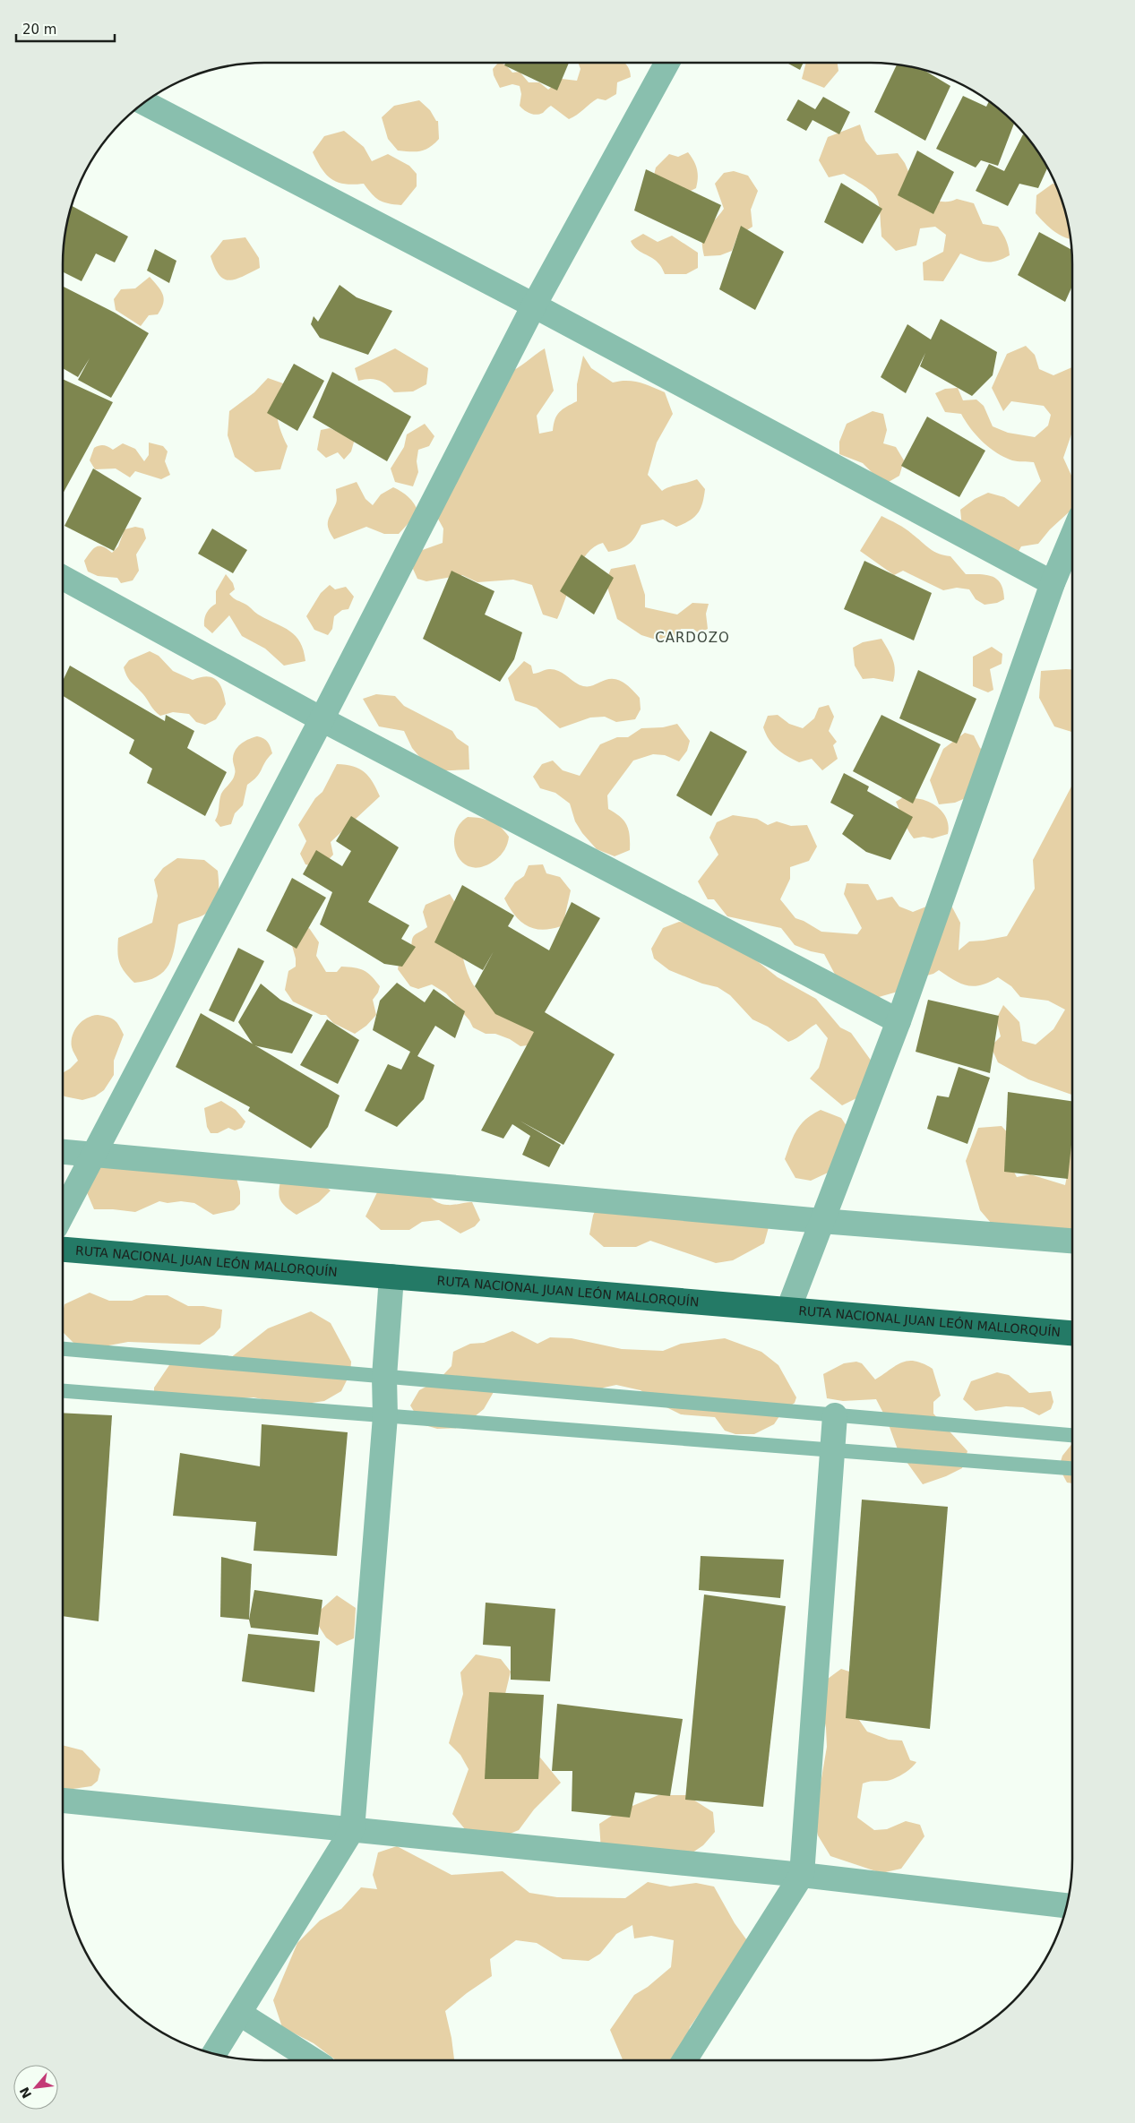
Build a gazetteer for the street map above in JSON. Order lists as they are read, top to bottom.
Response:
{
  "streets": {
    "highway": ["RUTA NACIONAL JUAN LEÓN MALLORQUÍN"]
  },
  "districts": ["CARDOZO"],
  "scale_bar": "20 m",
  "north": "bottom left"
}
